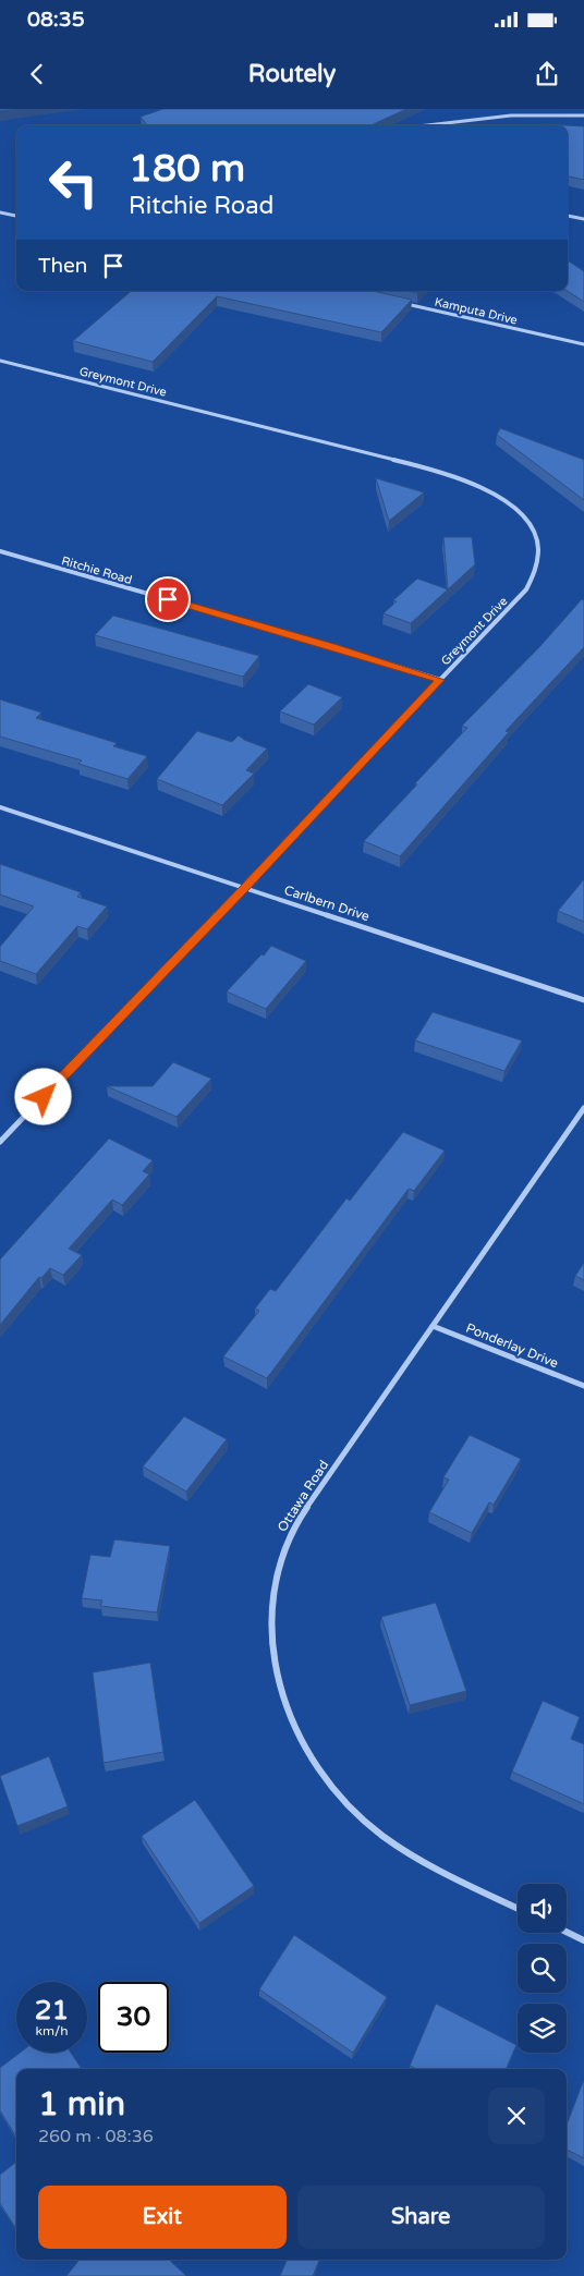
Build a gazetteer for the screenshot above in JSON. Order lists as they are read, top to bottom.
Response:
{
  "streets": {
    "street": [
      "Kamputa Drive",
      "Greymont Drive",
      "Ritchie Road",
      "Carlbern Drive",
      "Ponderlay Drive",
      "Ottawa Road"
    ]
  },
  "crossings": [
    ["Greymont Drive", "Ritchie Road"],
    ["Greymont Drive", "Carlbern Drive"],
    ["Ponderlay Drive", "Ottawa Road"]
  ],
  "page": {
    "status": "08:35",
    "header": "Routely",
    "turn": ["180 m", "Ritchie Road"],
    "then": "Then",
    "speed": "21 km/h",
    "limit": "30",
    "heading": ["1 min", "260 m · 08:36"],
    "buttons": ["Exit", "Share"]
  }
}
